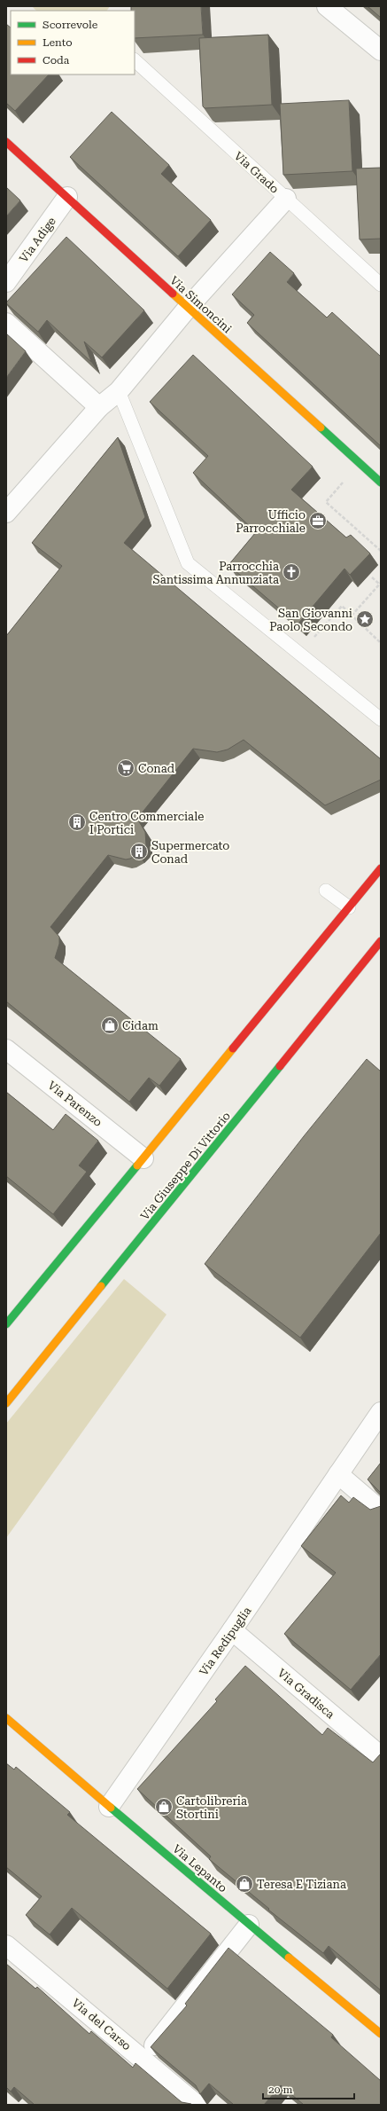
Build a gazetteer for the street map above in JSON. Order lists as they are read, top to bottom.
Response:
{
  "streets": {
    "street": [
      "Via Adige",
      "Via Simoncini",
      "Via Parenzo",
      "Via Giuseppe Di Vittorio",
      "Via Redipuglia",
      "Via Gradisca",
      "Via Lepanto",
      "Via del Carso"
    ],
    "lane": ["Via Grado"]
  },
  "crossings": [
    ["Via Adige", "Via Simoncini"],
    ["Via Redipuglia", "Via Gradisca"],
    ["Via Redipuglia", "Via Lepanto"]
  ],
  "places": {
    "office": ["Ufficio Parrocchiale"],
    "church": ["Parrocchia Santissima Annunziata"],
    "place": ["San Giovanni Paolo Secondo"],
    "supermarket": ["Conad"],
    "building": ["Centro Commerciale I Portici", "Supermercato Conad"],
    "shop": ["Cidam", "Cartolibreria Stortini", "Teresa E Tiziana"]
  },
  "legend": ["Scorrevole", "Lento", "Coda"],
  "scale_bar": "20 m"
}
